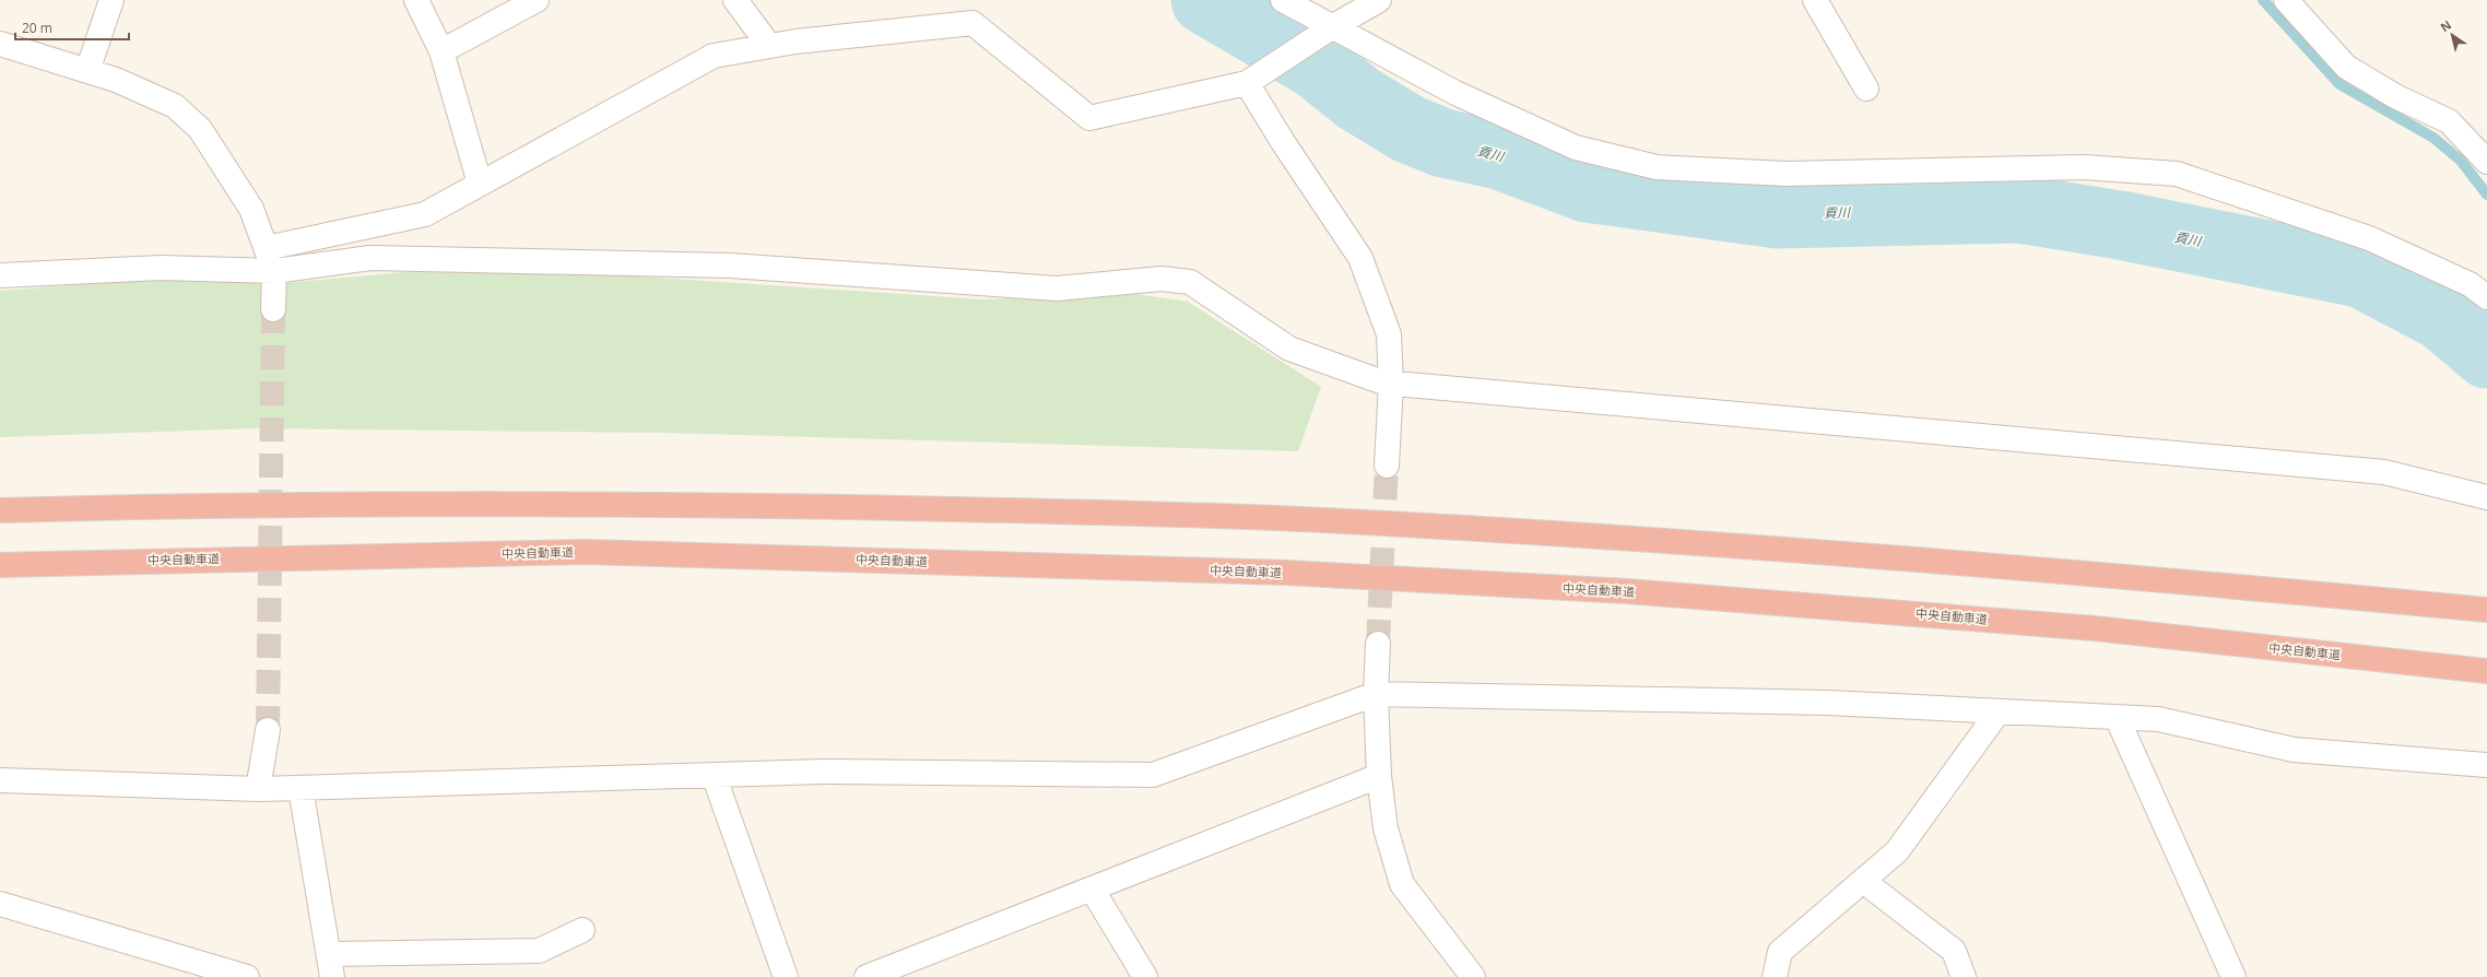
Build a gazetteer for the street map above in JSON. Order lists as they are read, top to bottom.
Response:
{
  "streets": {
    "highway": ["中央自動車道"]
  },
  "water": ["貢川"],
  "scale_bar": "20 m",
  "north": "top left"
}
